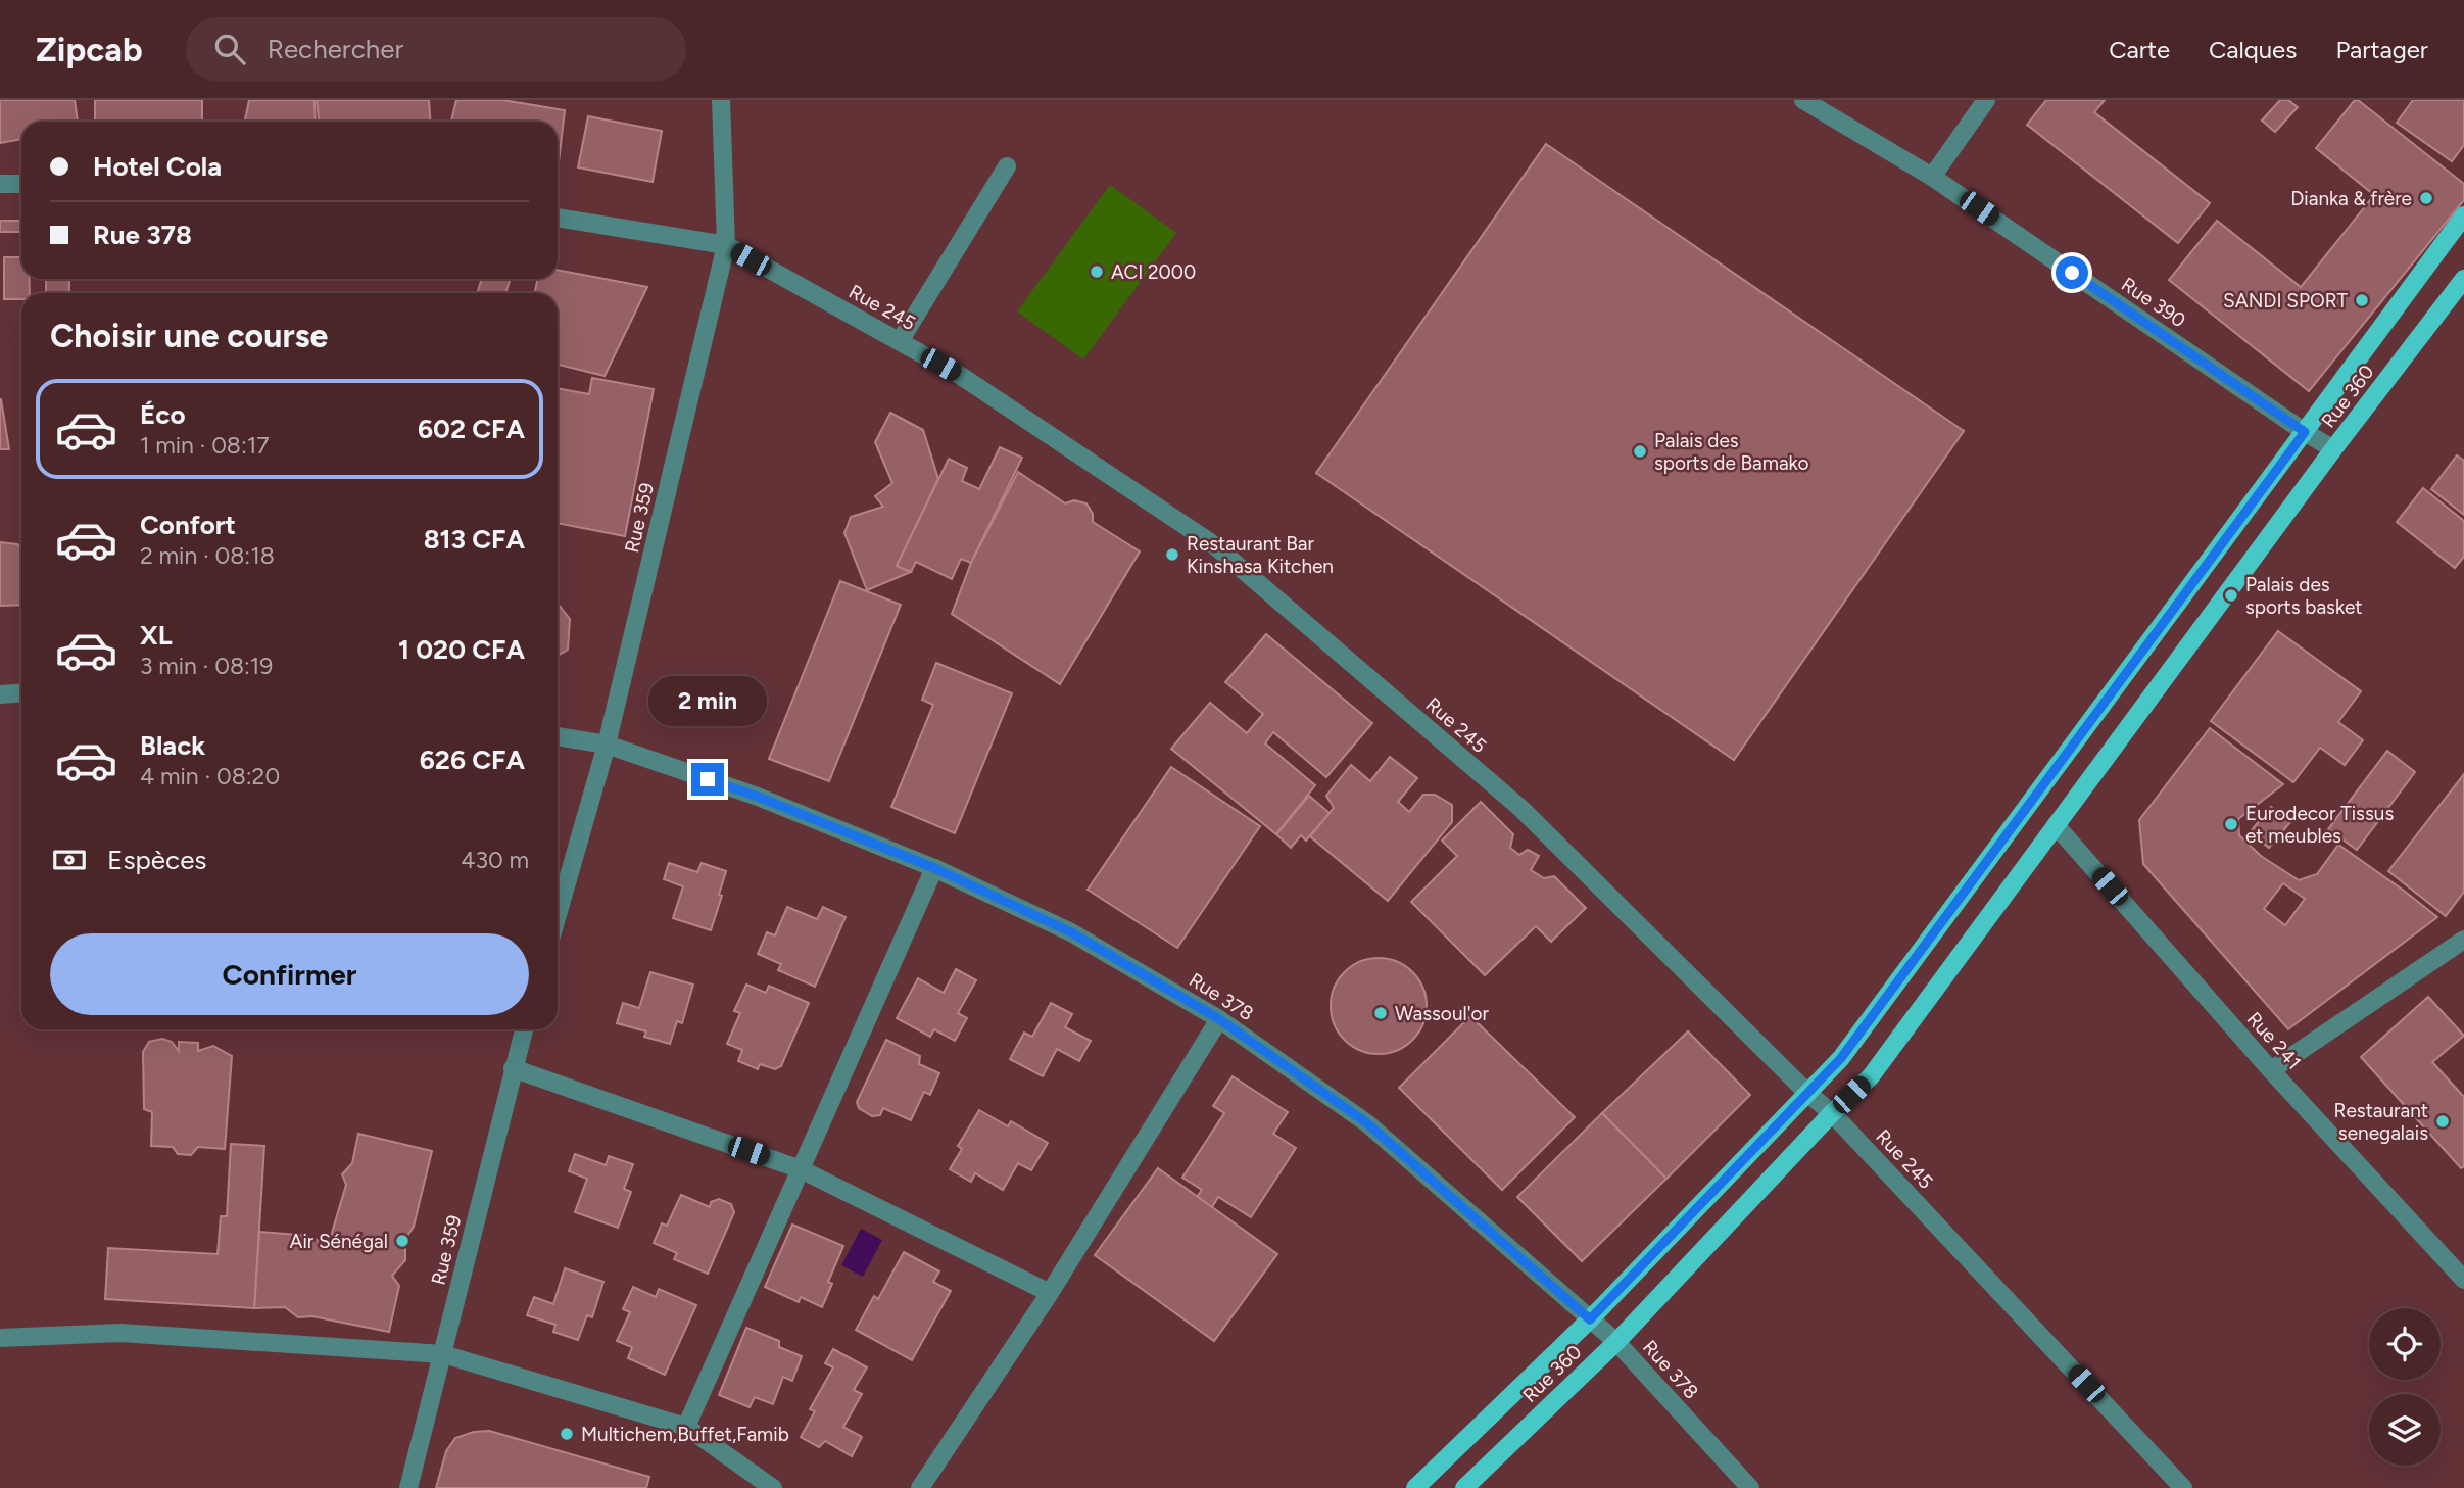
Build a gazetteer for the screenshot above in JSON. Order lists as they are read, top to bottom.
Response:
{
  "streets": {
    "main road": ["Rue 360"],
    "street": [
      "Rue 390",
      "Rue 245",
      "Rue 359",
      "Rue 378",
      "Rue 241"
    ]
  },
  "crossings": [
    ["Rue 390", "Rue 360"],
    ["Rue 245", "Rue 360"],
    ["Rue 245", "Rue 359"],
    ["Rue 360", "Rue 378"],
    ["Rue 360", "Rue 241"],
    ["Rue 359", "Rue 378"]
  ],
  "places": [
    "Dianka & frère",
    "ACI 2000",
    "SANDI SPORT",
    "Palais des sports de Bamako",
    "Restaurant Bar Kinshasa Kitchen",
    "Palais des sports basket",
    "Eurodecor Tissus et meubles",
    "Wassoul'or",
    "Restaurant senegalais",
    "Air Sénégal",
    "Multichem,Buffet,Famib"
  ],
  "page": {
    "header": "Zipcab",
    "search": "Rechercher",
    "nav": ["Carte", "Calques", "Partager"],
    "banner": ["Hotel Cola", "Rue 378"],
    "heading": "Choisir une course",
    "list": [
      {
        "name": "Éco",
        "note": "1 min · 08:17",
        "value": "602 CFA"
      },
      {
        "name": "Confort",
        "note": "2 min · 08:18",
        "value": "813 CFA"
      },
      {
        "name": "XL",
        "note": "3 min · 08:19",
        "value": "1 020 CFA"
      },
      {
        "name": "Black",
        "note": "4 min · 08:20",
        "value": "626 CFA"
      }
    ],
    "bubble": "2 min",
    "pay": ["Espèces", "430 m"],
    "buttons": "Confirmer"
  }
}
